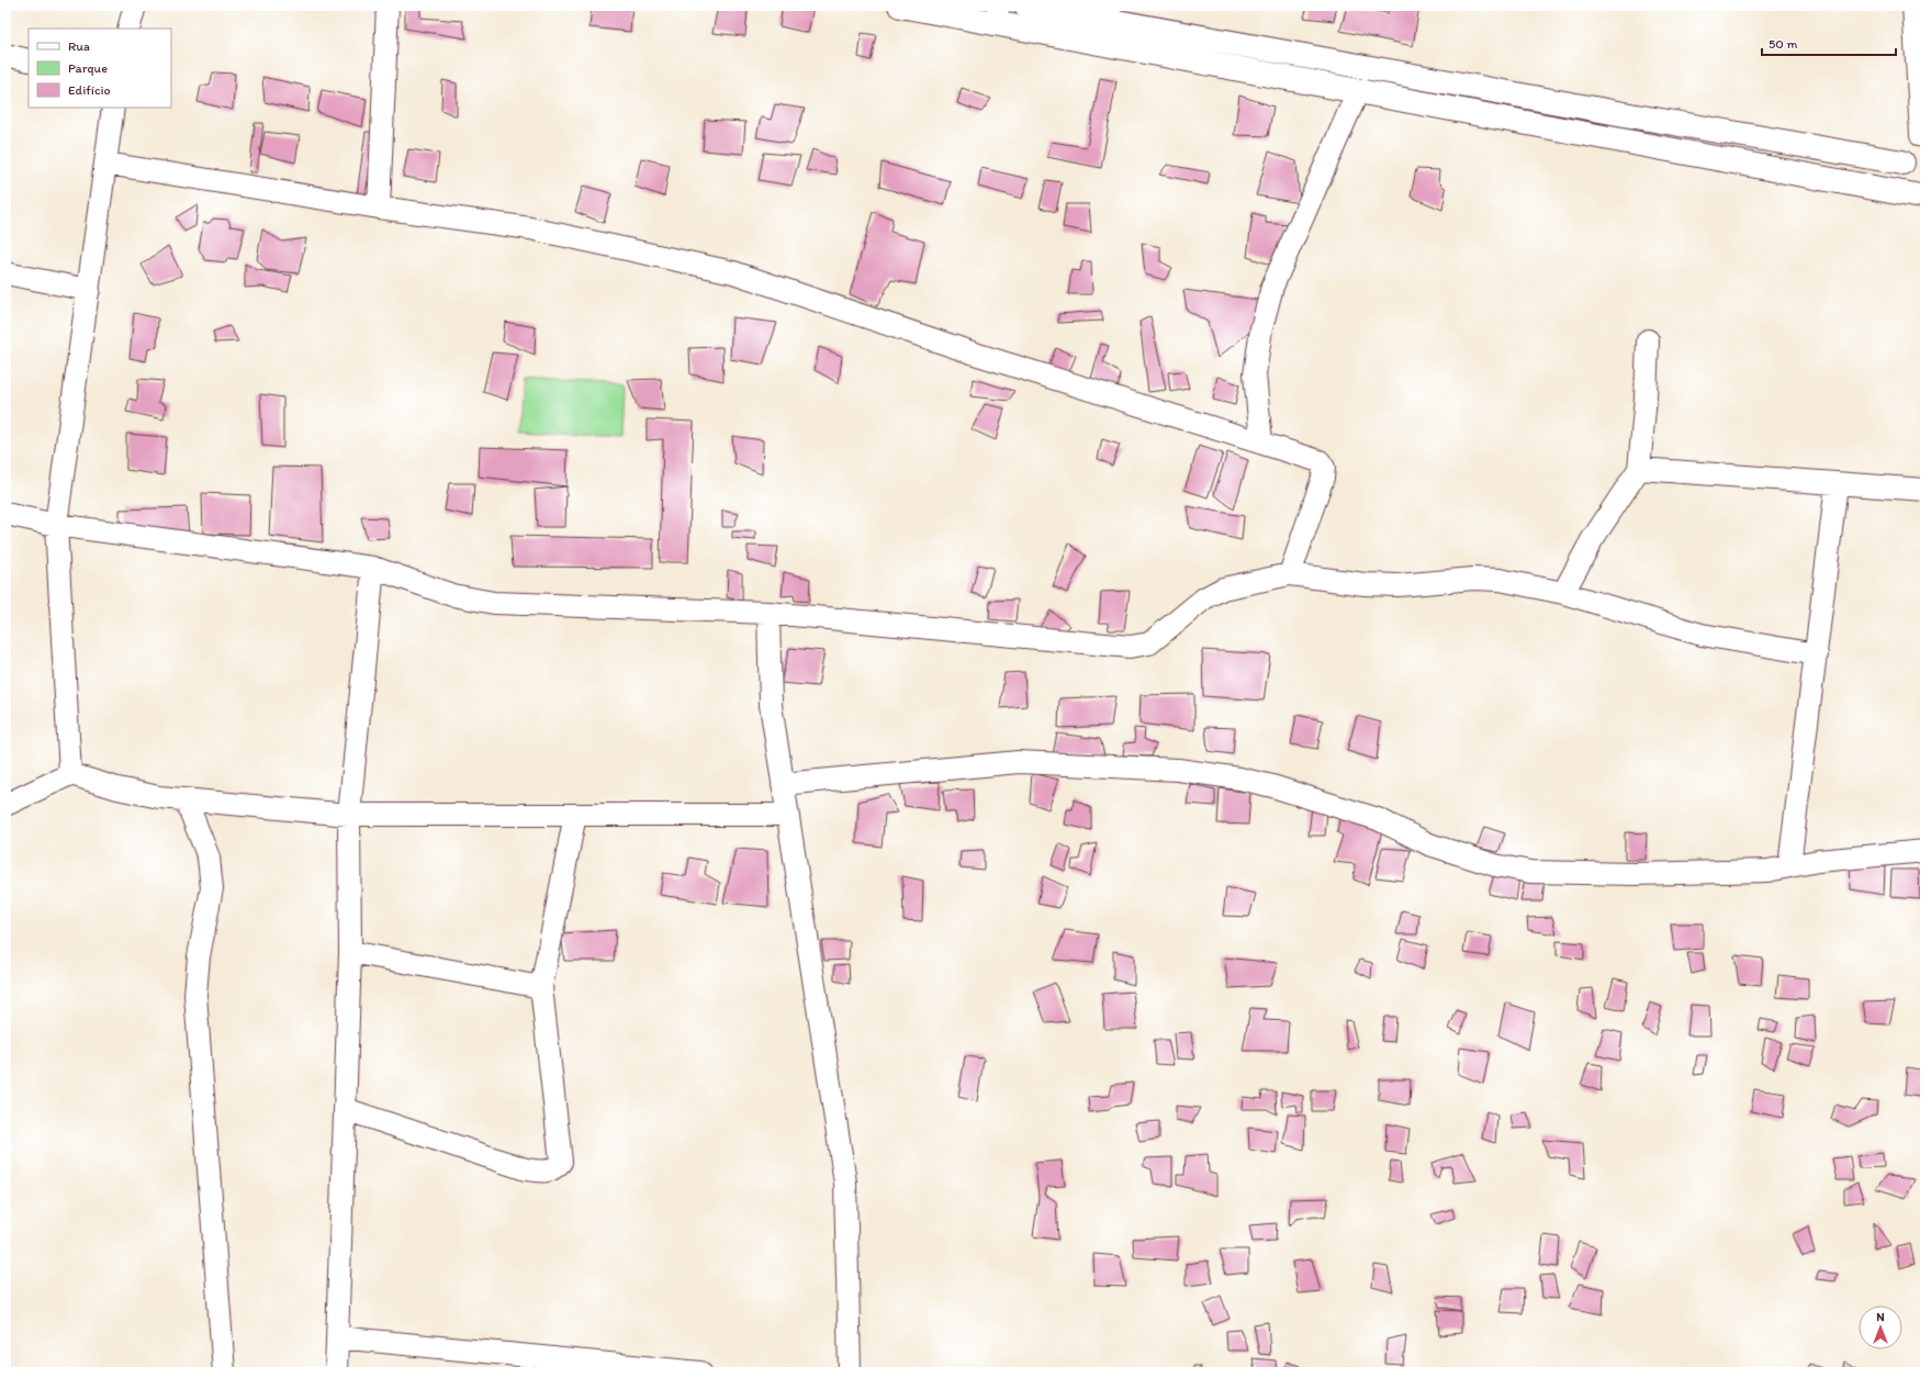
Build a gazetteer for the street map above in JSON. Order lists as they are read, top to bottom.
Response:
{
  "legend": ["Rua", "Parque", "Edifício"],
  "scale_bar": "50 m",
  "north": "top"
}
